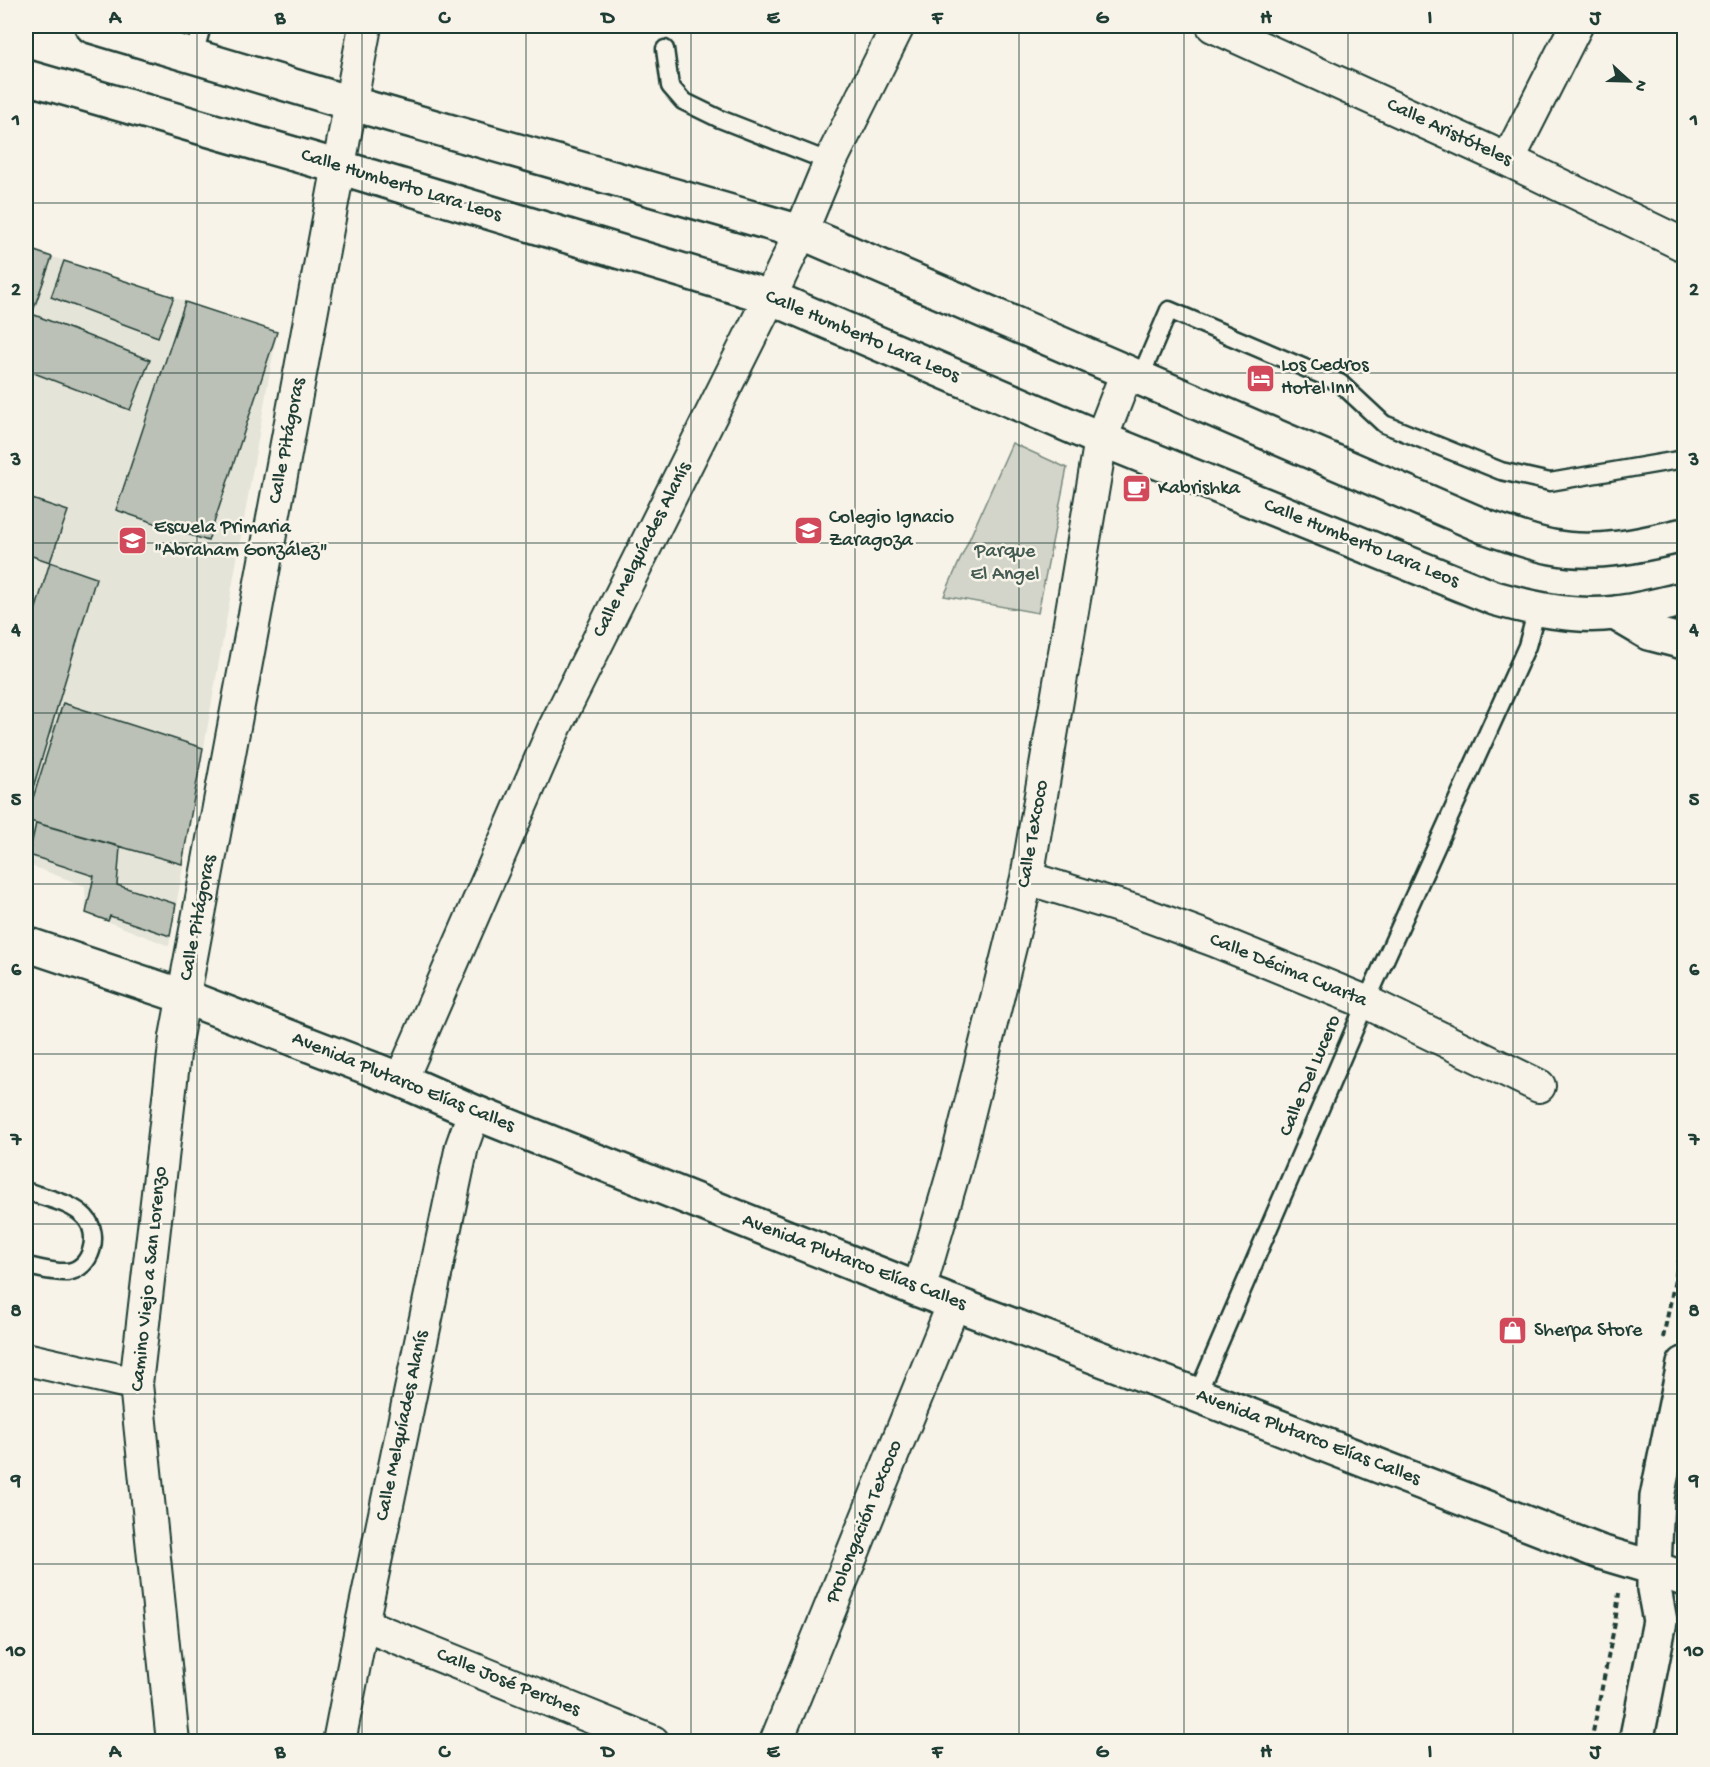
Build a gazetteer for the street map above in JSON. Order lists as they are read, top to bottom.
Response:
{
  "streets": {
    "main road": ["Calle Humberto Lara Leos", "Avenida Plutarco Elías Calles"],
    "street": [
      "Calle Aristóteles",
      "Calle Pitágoras",
      "Calle Melquíades Alanís",
      "Calle Texcoco",
      "Calle Décima Cuarta",
      "Camino Viejo a San Lorenzo",
      "Prolongación Texcoco",
      "Calle José Perches"
    ],
    "lane": ["Calle Del Lucero"]
  },
  "crossings": [
    ["Calle Humberto Lara Leos", "Calle Pitágoras"],
    ["Calle Humberto Lara Leos", "Calle Melquíades Alanís"],
    ["Calle Humberto Lara Leos", "Calle Texcoco"],
    ["Calle Humberto Lara Leos", "Calle Del Lucero"],
    ["Calle Pitágoras", "Avenida Plutarco Elías Calles"],
    ["Calle Pitágoras", "Camino Viejo a San Lorenzo"],
    ["Calle Melquíades Alanís", "Avenida Plutarco Elías Calles"],
    ["Calle Melquíades Alanís", "Calle José Perches"],
    ["Calle Texcoco", "Calle Décima Cuarta"],
    ["Calle Texcoco", "Avenida Plutarco Elías Calles"],
    ["Calle Décima Cuarta", "Calle Del Lucero"],
    ["Calle Del Lucero", "Avenida Plutarco Elías Calles"],
    ["Avenida Plutarco Elías Calles", "Camino Viejo a San Lorenzo"],
    ["Avenida Plutarco Elías Calles", "Prolongación Texcoco"]
  ],
  "parks": ["Parque El Angel"],
  "places": {
    "hotel": ["Los Cedros Hotel Inn"],
    "cafe": ["Kabrishka"],
    "school or university": ["Colegio Ignacio Zaragoza", "Escuela Primaria \"Abraham González\""],
    "shop": ["Sherpa Store"]
  },
  "north": "right",
  "grid": {
    "columns": [
      "A",
      "B",
      "C",
      "D",
      "E",
      "F",
      "G",
      "H",
      "I",
      "J"
    ],
    "rows": [
      "1",
      "2",
      "3",
      "4",
      "5",
      "6",
      "7",
      "8",
      "9",
      "10"
    ]
  }
}
